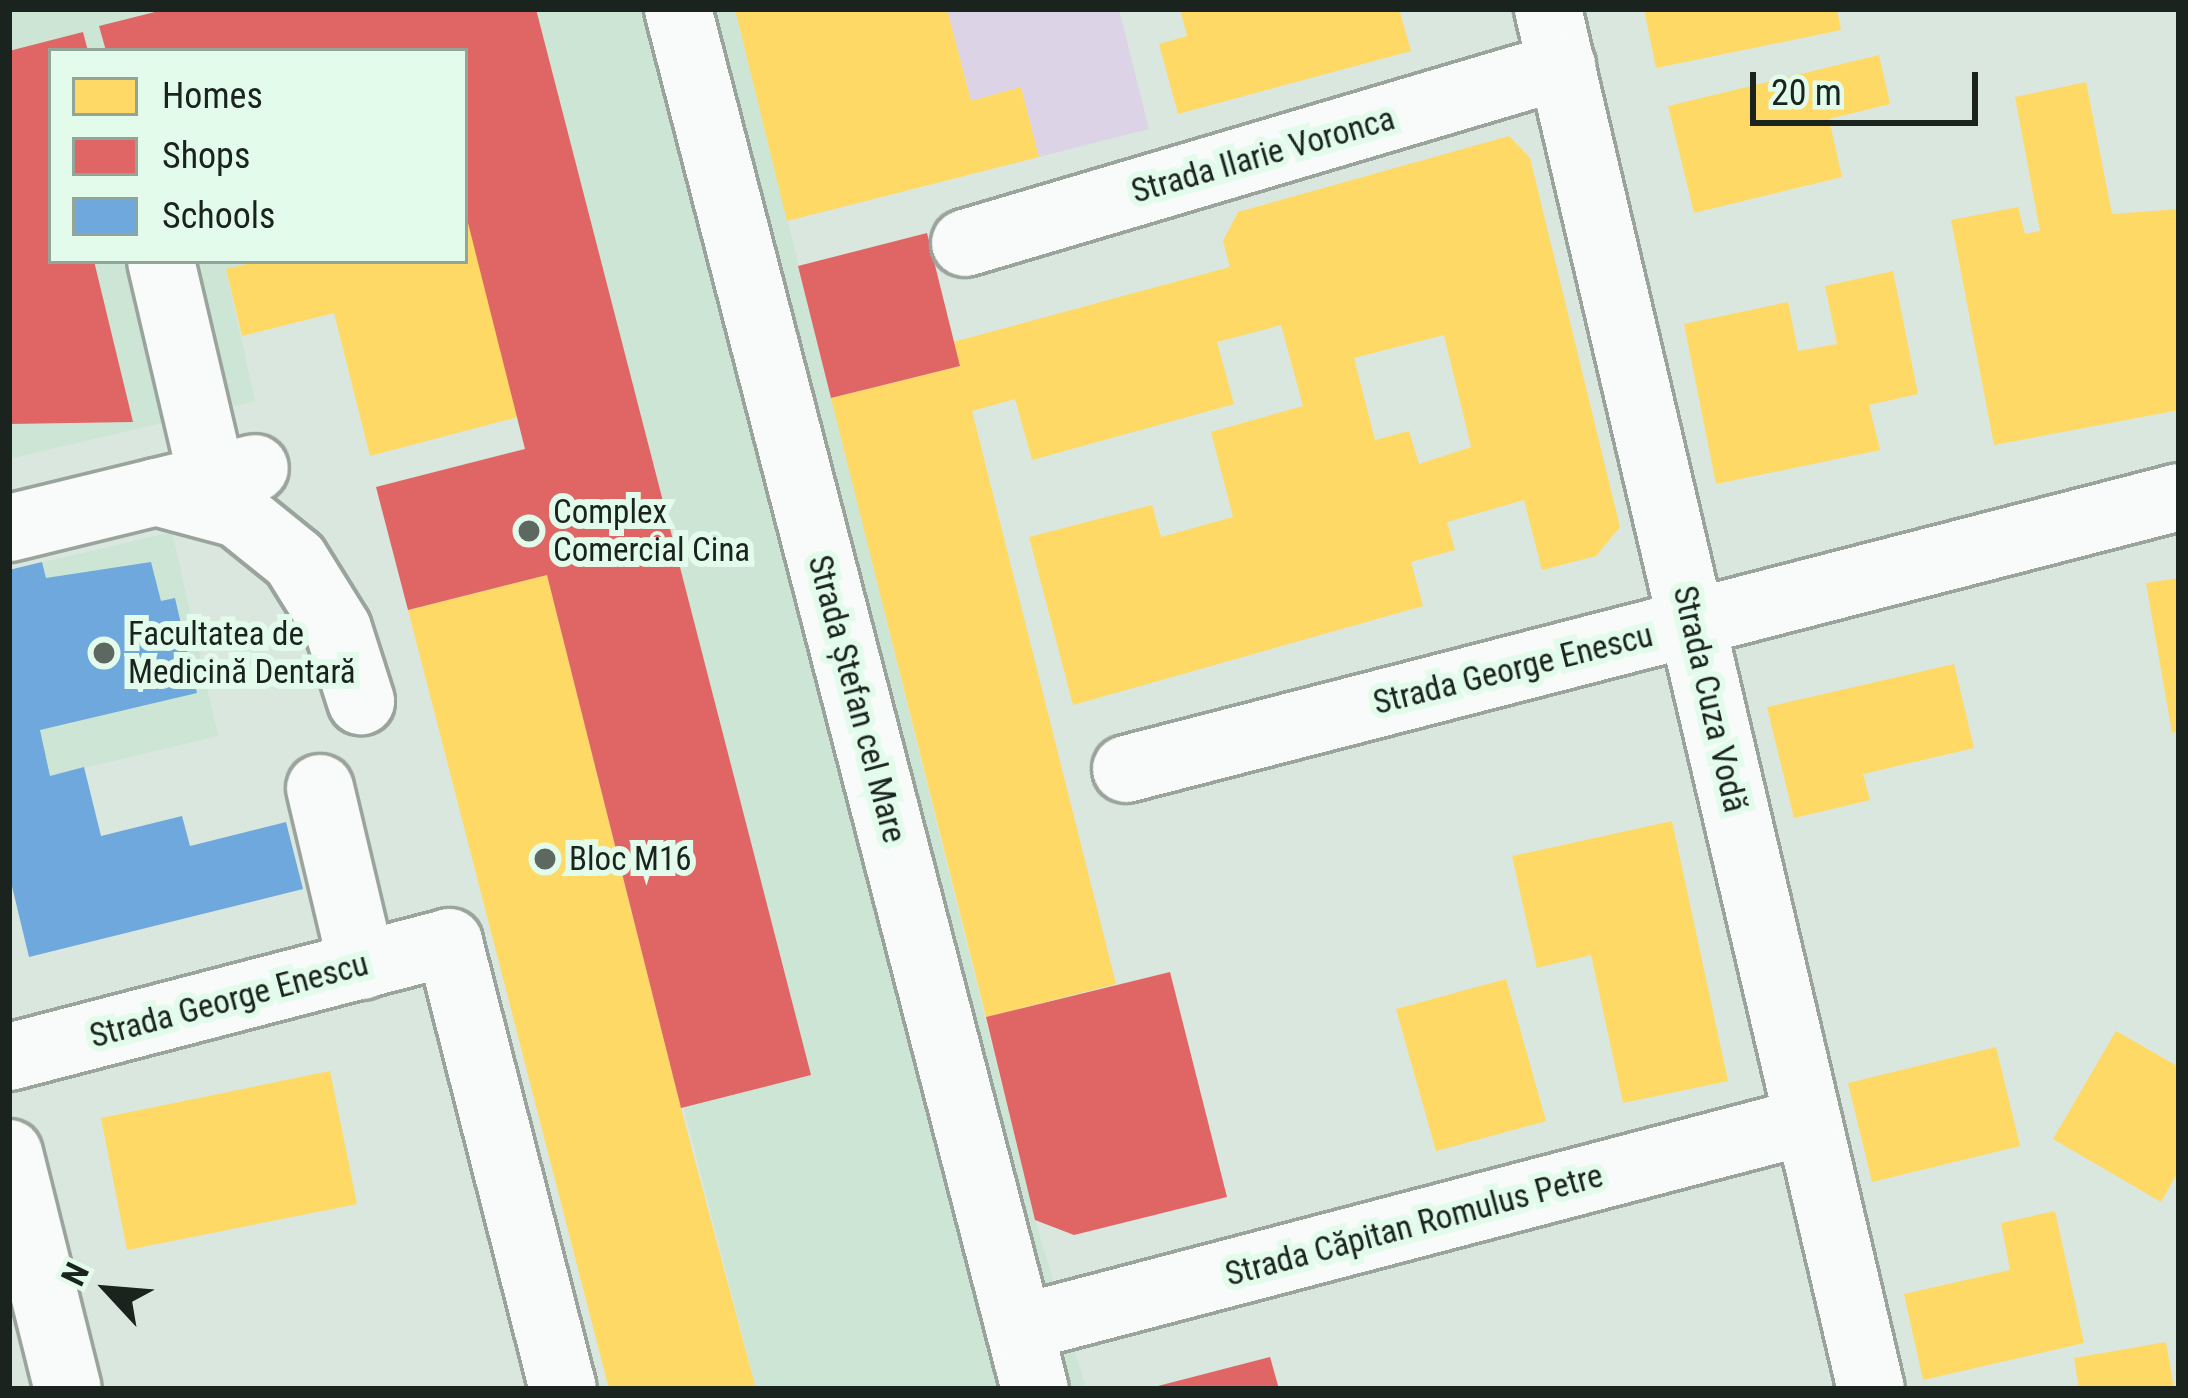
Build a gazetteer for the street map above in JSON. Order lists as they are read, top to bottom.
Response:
{
  "streets": {
    "street": [
      "Strada Ilarie Voronca",
      "Strada George Enescu",
      "Strada Ștefan cel Mare",
      "Strada Cuza Vodă",
      "Strada Căpitan Romulus Petre"
    ]
  },
  "crossings": [
    ["Strada Ilarie Voronca", "Strada Cuza Vodă"],
    ["Strada George Enescu", "Strada Cuza Vodă"],
    ["Strada Ștefan cel Mare", "Strada Căpitan Romulus Petre"],
    ["Strada Cuza Vodă", "Strada Căpitan Romulus Petre"]
  ],
  "places": ["Complex Comercial Cina", "Facultatea de Medicină Dentară", "Bloc M16"],
  "legend": ["Homes", "Shops", "Schools"],
  "scale_bar": "20 m",
  "north": "top left"
}
